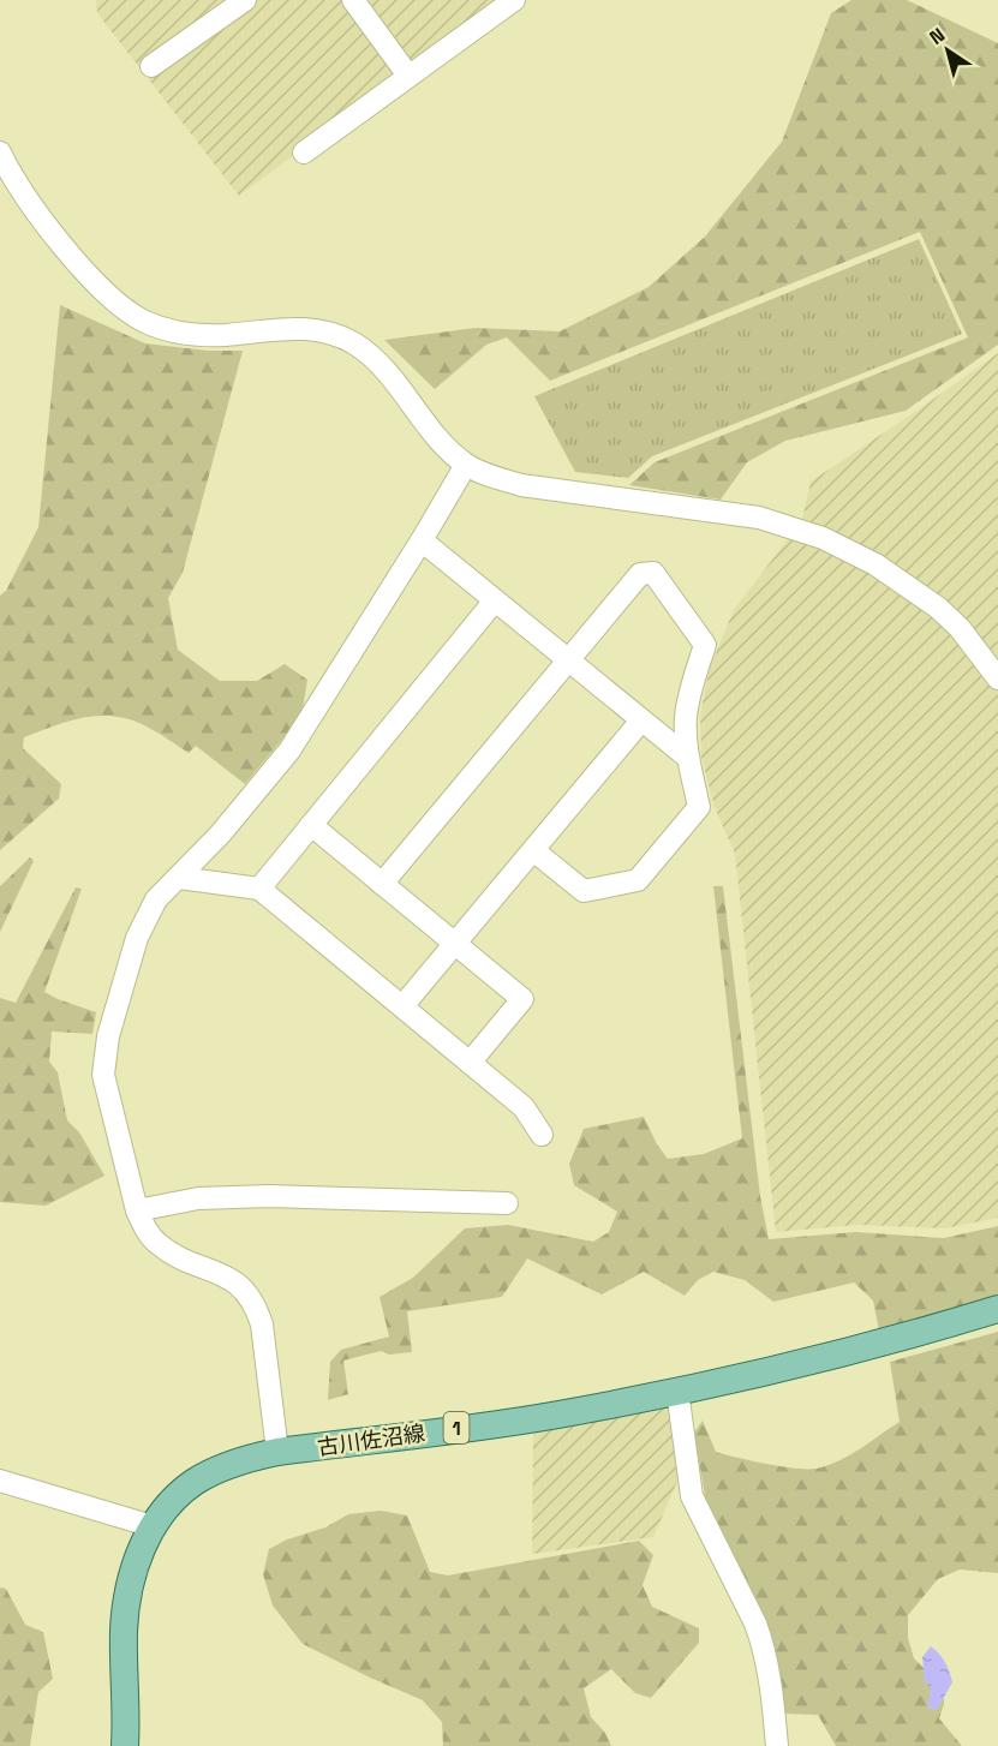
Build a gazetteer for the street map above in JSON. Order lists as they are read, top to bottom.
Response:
{
  "streets": {
    "main road": ["1", "古川佐沼線"]
  },
  "north": "top left"
}
